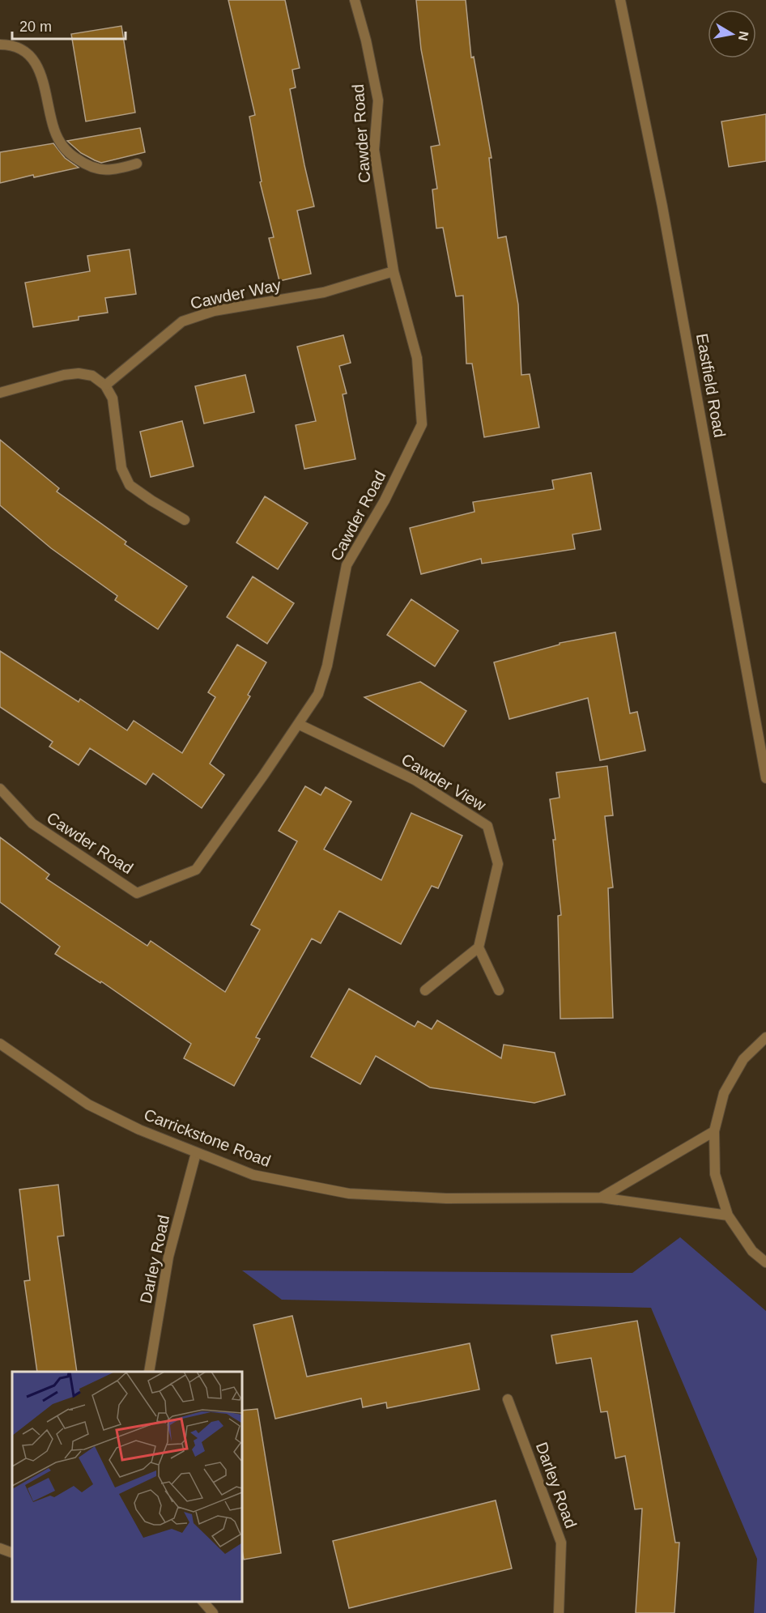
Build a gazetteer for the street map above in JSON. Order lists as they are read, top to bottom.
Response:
{
  "streets": {
    "street": [
      "Cawder Road",
      "Cawder Way",
      "Eastfield Road",
      "Cawder View",
      "Carrickstone Road",
      "Darley Road"
    ]
  },
  "crossings": [
    ["Cawder Road", "Cawder Way"],
    ["Cawder Road", "Cawder View"],
    ["Carrickstone Road", "Darley Road"]
  ],
  "scale_bar": "20 m",
  "north": "right"
}
